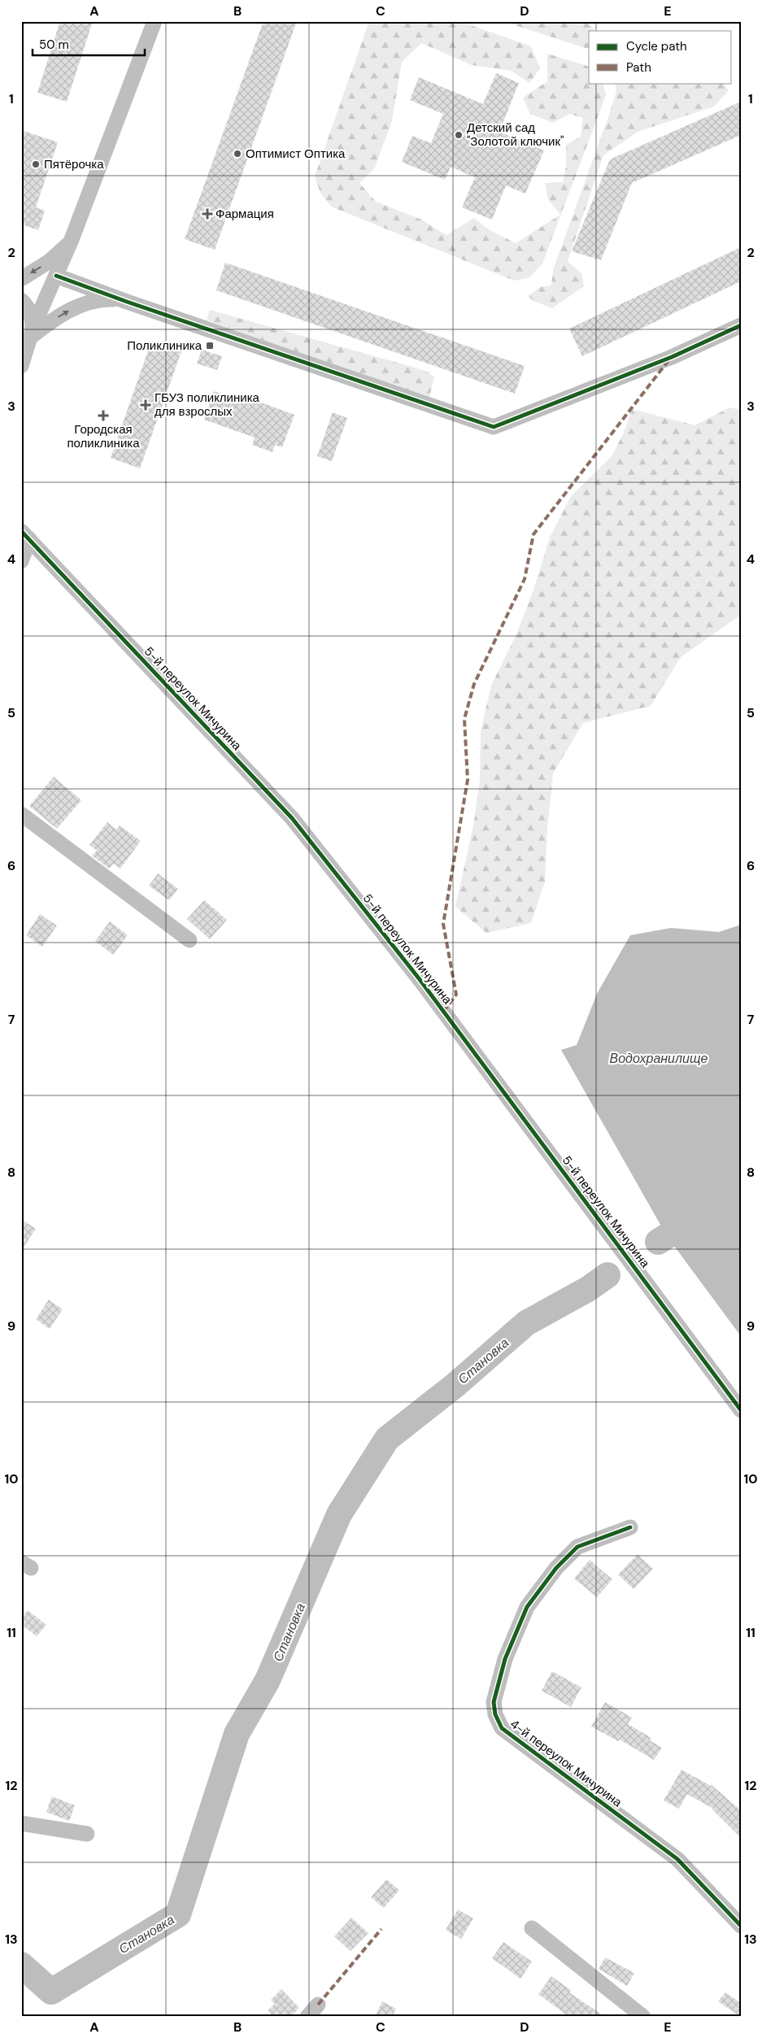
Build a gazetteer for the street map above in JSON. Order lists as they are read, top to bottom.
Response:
{
  "streets": {
    "street": ["5-й переулок Мичурина", "4-й переулок Мичурина"]
  },
  "water": ["Водохранилище", "Становка"],
  "places": {
    "other": ["Детский сад \"Золотой ключик\"", "Оптимист Оптика", "Пятёрочка"],
    "health": ["Фармация", "ГБУЗ поликлиника для взрослых", "Городская поликлиника"],
    "transit": ["Поликлиника"]
  },
  "legend": ["Cycle path", "Path"],
  "scale_bar": "50 m",
  "grid": {
    "columns": [
      "A",
      "B",
      "C",
      "D",
      "E"
    ],
    "rows": [
      "1",
      "2",
      "3",
      "4",
      "5",
      "6",
      "7",
      "8",
      "9",
      "10",
      "11",
      "12",
      "13"
    ]
  }
}
